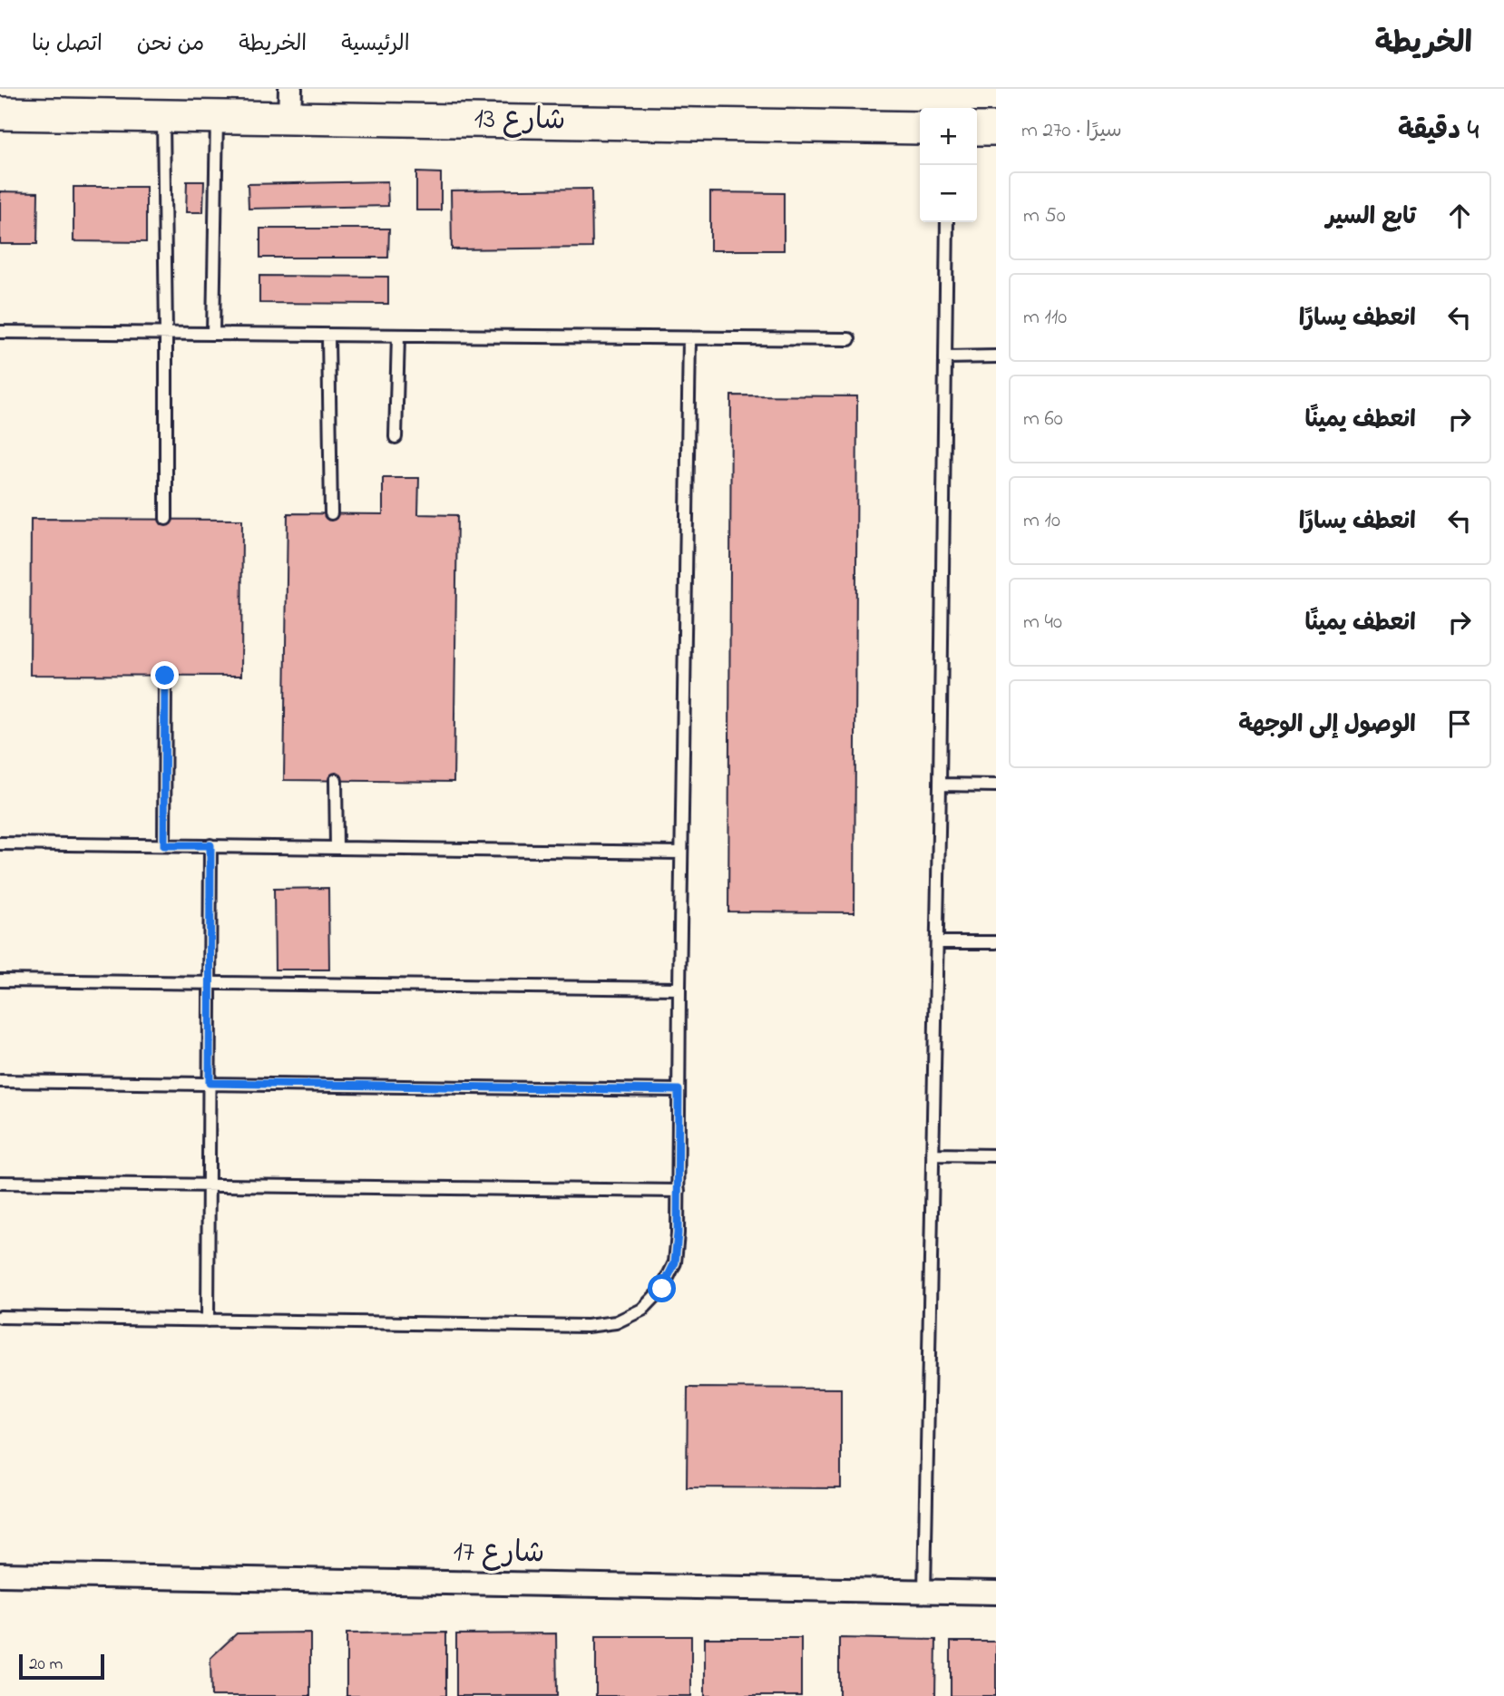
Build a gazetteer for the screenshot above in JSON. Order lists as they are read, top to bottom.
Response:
{
  "streets": {
    "street": ["شارع 13", "شارع 17"]
  },
  "scale_bar": "20 m",
  "page": {
    "header": "الخريطة",
    "nav": [
      "الرئيسية",
      "الخريطة",
      "من نحن",
      "اتصل بنا"
    ],
    "heading": ["4 دقيقة", "سيرًا · 270 m"],
    "map_buttons": ["+", "−"],
    "list": [
      ["تابع السير", "50 m"],
      ["انعطف يسارًا", "110 m"],
      ["انعطف يمينًا", "60 m"],
      ["انعطف يسارًا", "10 m"],
      ["انعطف يمينًا", "40 m"],
      "الوصول إلى الوجهة"
    ],
    "scale": "20 m"
  }
}
